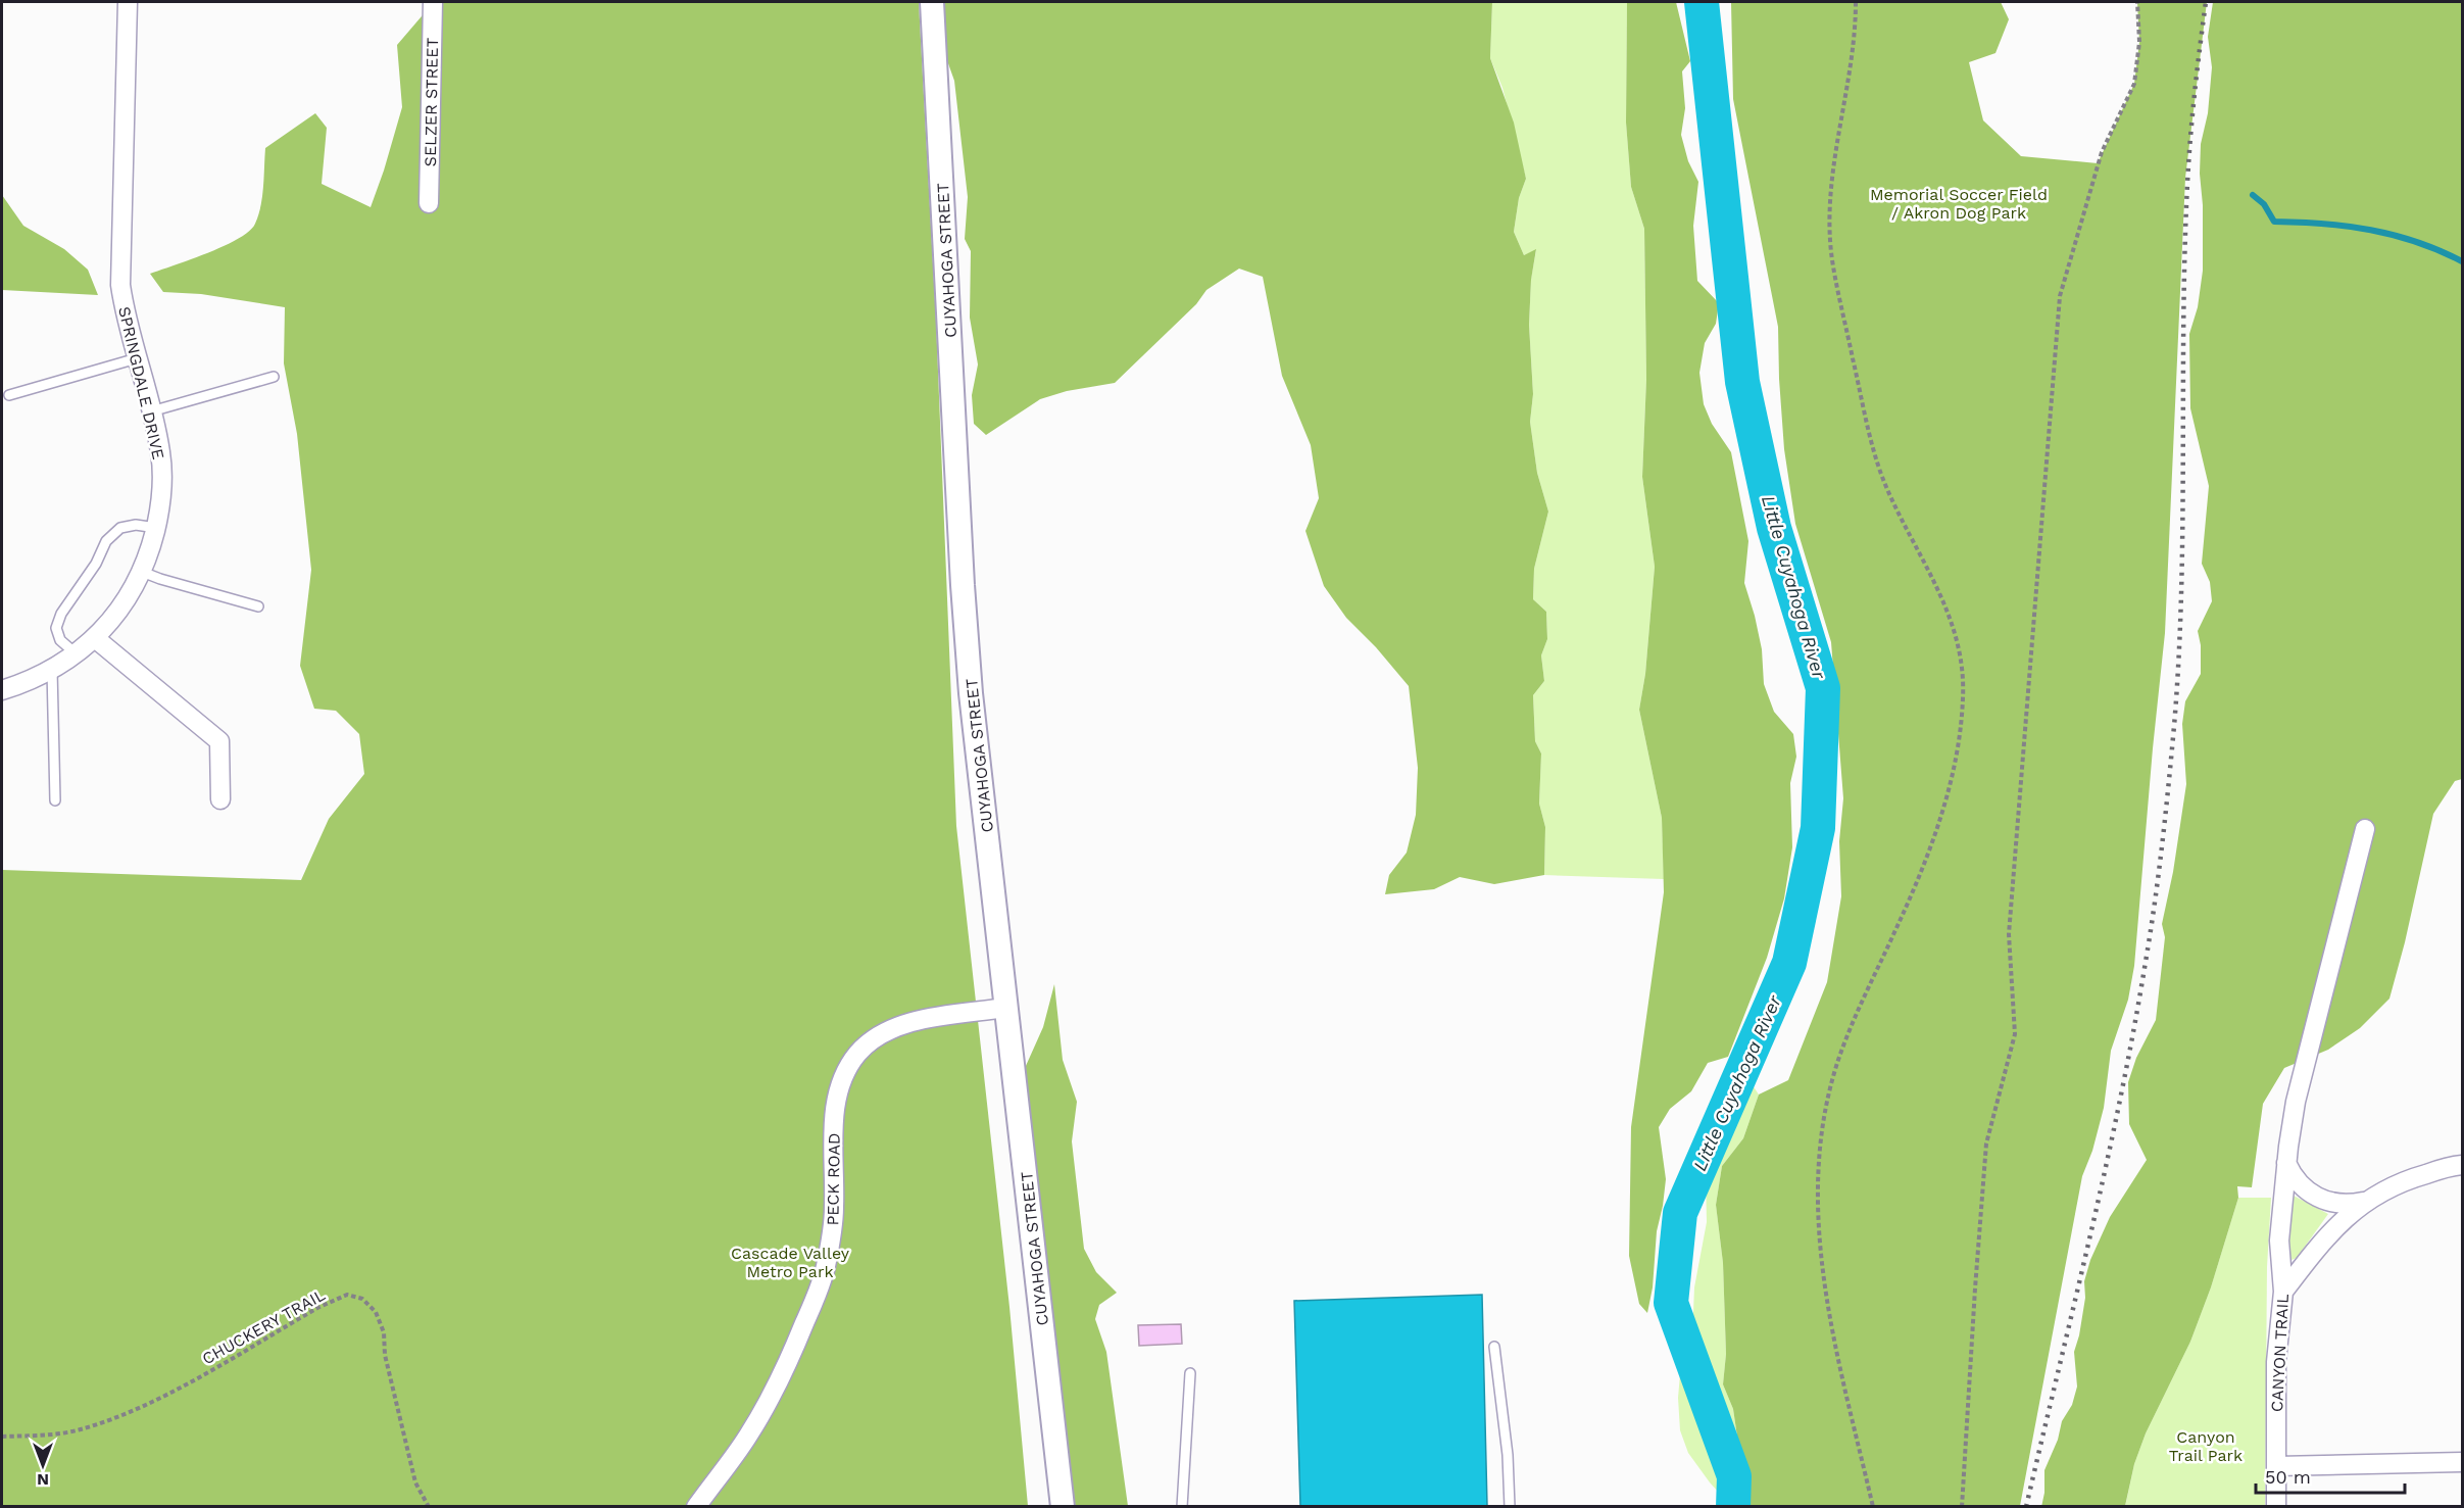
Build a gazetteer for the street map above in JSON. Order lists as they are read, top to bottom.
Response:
{
  "streets": {
    "street": [
      "SELZER STREET",
      "CUYAHOGA STREET",
      "SPRINGDALE DRIVE",
      "PECK ROAD",
      "CANYON TRAIL"
    ],
    "path": ["CHUCKERY TRAIL"]
  },
  "crossings": [
    ["CUYAHOGA STREET", "PECK ROAD"]
  ],
  "water": ["Little Cuyahoga River"],
  "parks": ["Memorial Soccer Field / Akron Dog Park", "Cascade Valley Metro Park", "Canyon Trail Park"],
  "scale_bar": "50 m",
  "north": "bottom"
}
